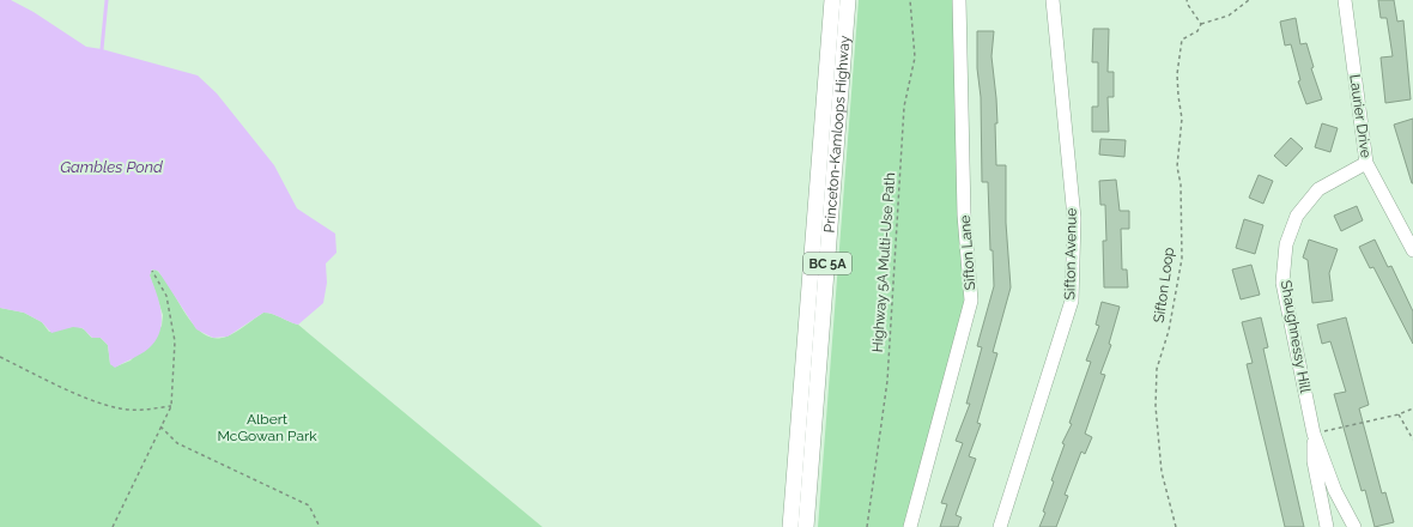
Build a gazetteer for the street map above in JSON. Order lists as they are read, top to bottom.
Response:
{
  "streets": {
    "main road": ["Princeton-Kamloops Highway", "BC 5A"],
    "street": [
      "Laurier Drive",
      "Sifton Lane",
      "Sifton Avenue",
      "Shaughnessy Hill"
    ],
    "path": ["Highway 5A Multi-Use Path", "Sifton Loop"]
  },
  "crossings": [
    ["Laurier Drive", "Shaughnessy Hill"]
  ],
  "water": ["Gambles Pond"],
  "parks": ["Albert McGowan Park"]
}
